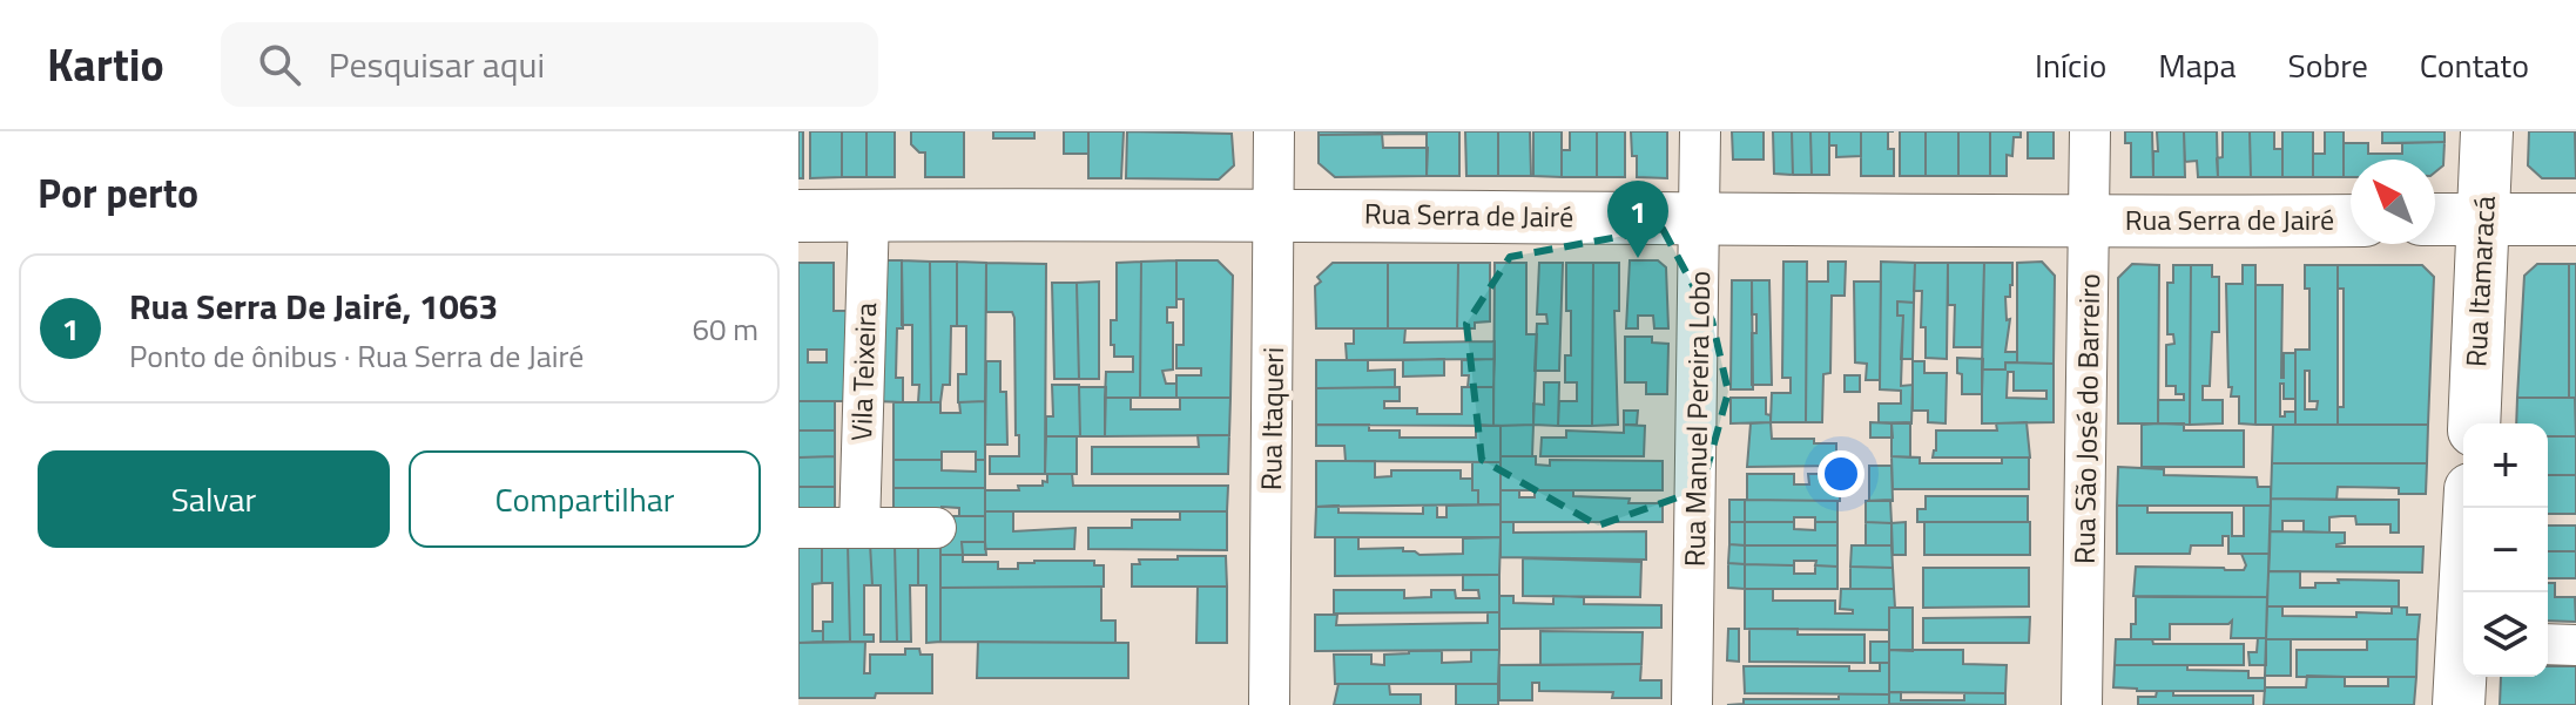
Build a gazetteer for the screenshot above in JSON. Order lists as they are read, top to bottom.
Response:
{
  "streets": {
    "street": [
      "Rua Serra de Jairé",
      "Rua Itamaracá",
      "Vila Teixeira",
      "Rua Itaqueri",
      "Rua Manuel Pereira Lobo",
      "Rua São José do Barreiro"
    ]
  },
  "crossings": [
    ["Rua Serra de Jairé", "Vila Teixeira"],
    ["Rua Serra de Jairé", "Rua Itaqueri"],
    ["Rua Serra de Jairé", "Rua Manuel Pereira Lobo"],
    ["Rua Serra de Jairé", "Rua São José do Barreiro"]
  ],
  "north": "top left",
  "page": {
    "header": "Kartio",
    "search": "Pesquisar aqui",
    "nav": [
      "Início",
      "Mapa",
      "Sobre",
      "Contato"
    ],
    "heading": "Por perto",
    "pins": "1",
    "list": [
      {
        "mark": "1",
        "name": "Rua Serra De Jairé, 1063",
        "note": "Ponto de ônibus · Rua Serra de Jairé",
        "value": "60 m"
      }
    ],
    "buttons": ["Salvar", "Compartilhar"],
    "map_buttons": ["+", "−"]
  }
}
